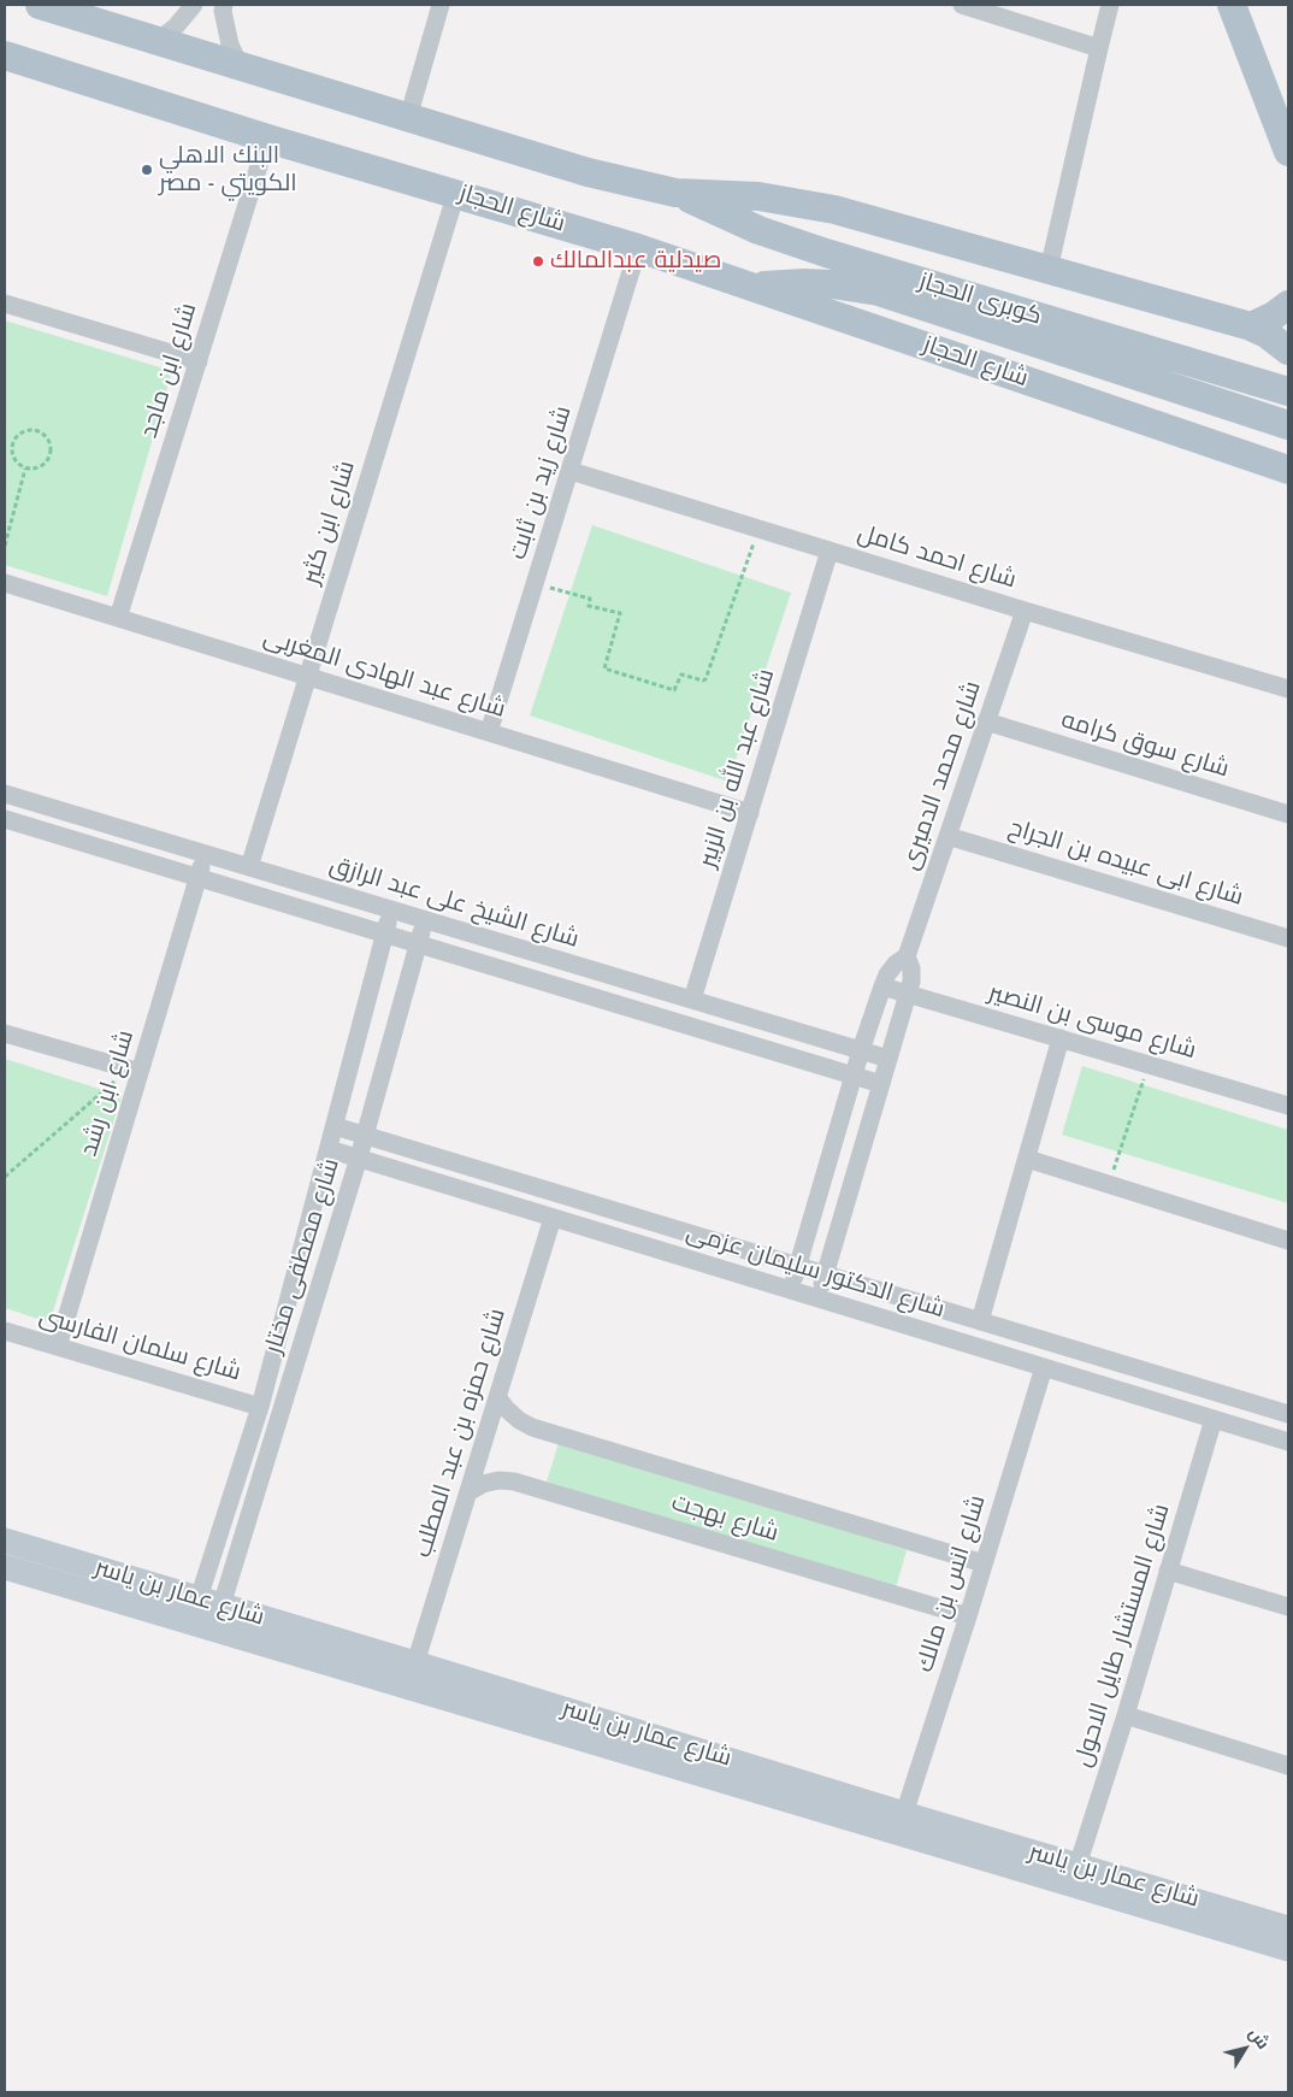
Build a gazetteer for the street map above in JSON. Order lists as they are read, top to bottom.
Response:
{
  "streets": {
    "main road": ["شارع الحجاز", "كوبرى الحجاز"],
    "street": [
      "شارع ابن ماجد",
      "شارع زيد بن ثابت",
      "شارع ابن كثير",
      "شارع احمد كامل",
      "شارع عبد الهادى المغربى",
      "شارع سوق كرامه",
      "شارع عبد الله بن الزبير",
      "شارع محمد الدميرى",
      "شارع ابى عبيده بن الجراح",
      "شارع الشيخ على عبد الرازق",
      "شارع موسى بن النصير",
      "شارع ابن رشد",
      "شارع مصطفى مختار",
      "شارع الدكتور سليمان عزمى",
      "شارع سلمان الفارسى",
      "شارع حمزه بن عبد المطلب",
      "شارع بهجت",
      "شارع انس بن مالك",
      "شارع عمار بن ياسر",
      "شارع المستشار طايل الاحول"
    ]
  },
  "crossings": [
    ["شارع الحجاز", "كوبرى الحجاز"],
    ["شارع الحجاز", "شارع ابن ماجد"],
    ["شارع الحجاز", "شارع زيد بن ثابت"],
    ["شارع الحجاز", "شارع ابن كثير"],
    ["شارع ابن ماجد", "شارع عبد الهادى المغربى"],
    ["شارع زيد بن ثابت", "شارع احمد كامل"],
    ["شارع زيد بن ثابت", "شارع عبد الهادى المغربى"],
    ["شارع ابن كثير", "شارع عبد الهادى المغربى"],
    ["شارع ابن كثير", "شارع الشيخ على عبد الرازق"],
    ["شارع احمد كامل", "شارع عبد الله بن الزبير"],
    ["شارع احمد كامل", "شارع محمد الدميرى"],
    ["شارع عبد الهادى المغربى", "شارع عبد الله بن الزبير"],
    ["شارع سوق كرامه", "شارع محمد الدميرى"],
    ["شارع عبد الله بن الزبير", "شارع الشيخ على عبد الرازق"],
    ["شارع محمد الدميرى", "شارع ابى عبيده بن الجراح"],
    ["شارع محمد الدميرى", "شارع الشيخ على عبد الرازق"],
    ["شارع محمد الدميرى", "شارع موسى بن النصير"],
    ["شارع محمد الدميرى", "شارع الدكتور سليمان عزمى"],
    ["شارع الشيخ على عبد الرازق", "شارع ابن رشد"],
    ["شارع الشيخ على عبد الرازق", "شارع مصطفى مختار"],
    ["شارع ابن رشد", "شارع سلمان الفارسى"],
    ["شارع مصطفى مختار", "شارع الدكتور سليمان عزمى"],
    ["شارع مصطفى مختار", "شارع سلمان الفارسى"],
    ["شارع مصطفى مختار", "شارع عمار بن ياسر"],
    ["شارع الدكتور سليمان عزمى", "شارع حمزه بن عبد المطلب"],
    ["شارع الدكتور سليمان عزمى", "شارع انس بن مالك"],
    ["شارع الدكتور سليمان عزمى", "شارع المستشار طايل الاحول"],
    ["شارع حمزه بن عبد المطلب", "شارع بهجت"],
    ["شارع حمزه بن عبد المطلب", "شارع عمار بن ياسر"],
    ["شارع بهجت", "شارع انس بن مالك"],
    ["شارع انس بن مالك", "شارع عمار بن ياسر"],
    ["شارع عمار بن ياسر", "شارع المستشار طايل الاحول"]
  ],
  "places": ["البنك الاهلي الكويتي - مصر", "صيدلية عبدالمالك"],
  "north": "top right"
}
